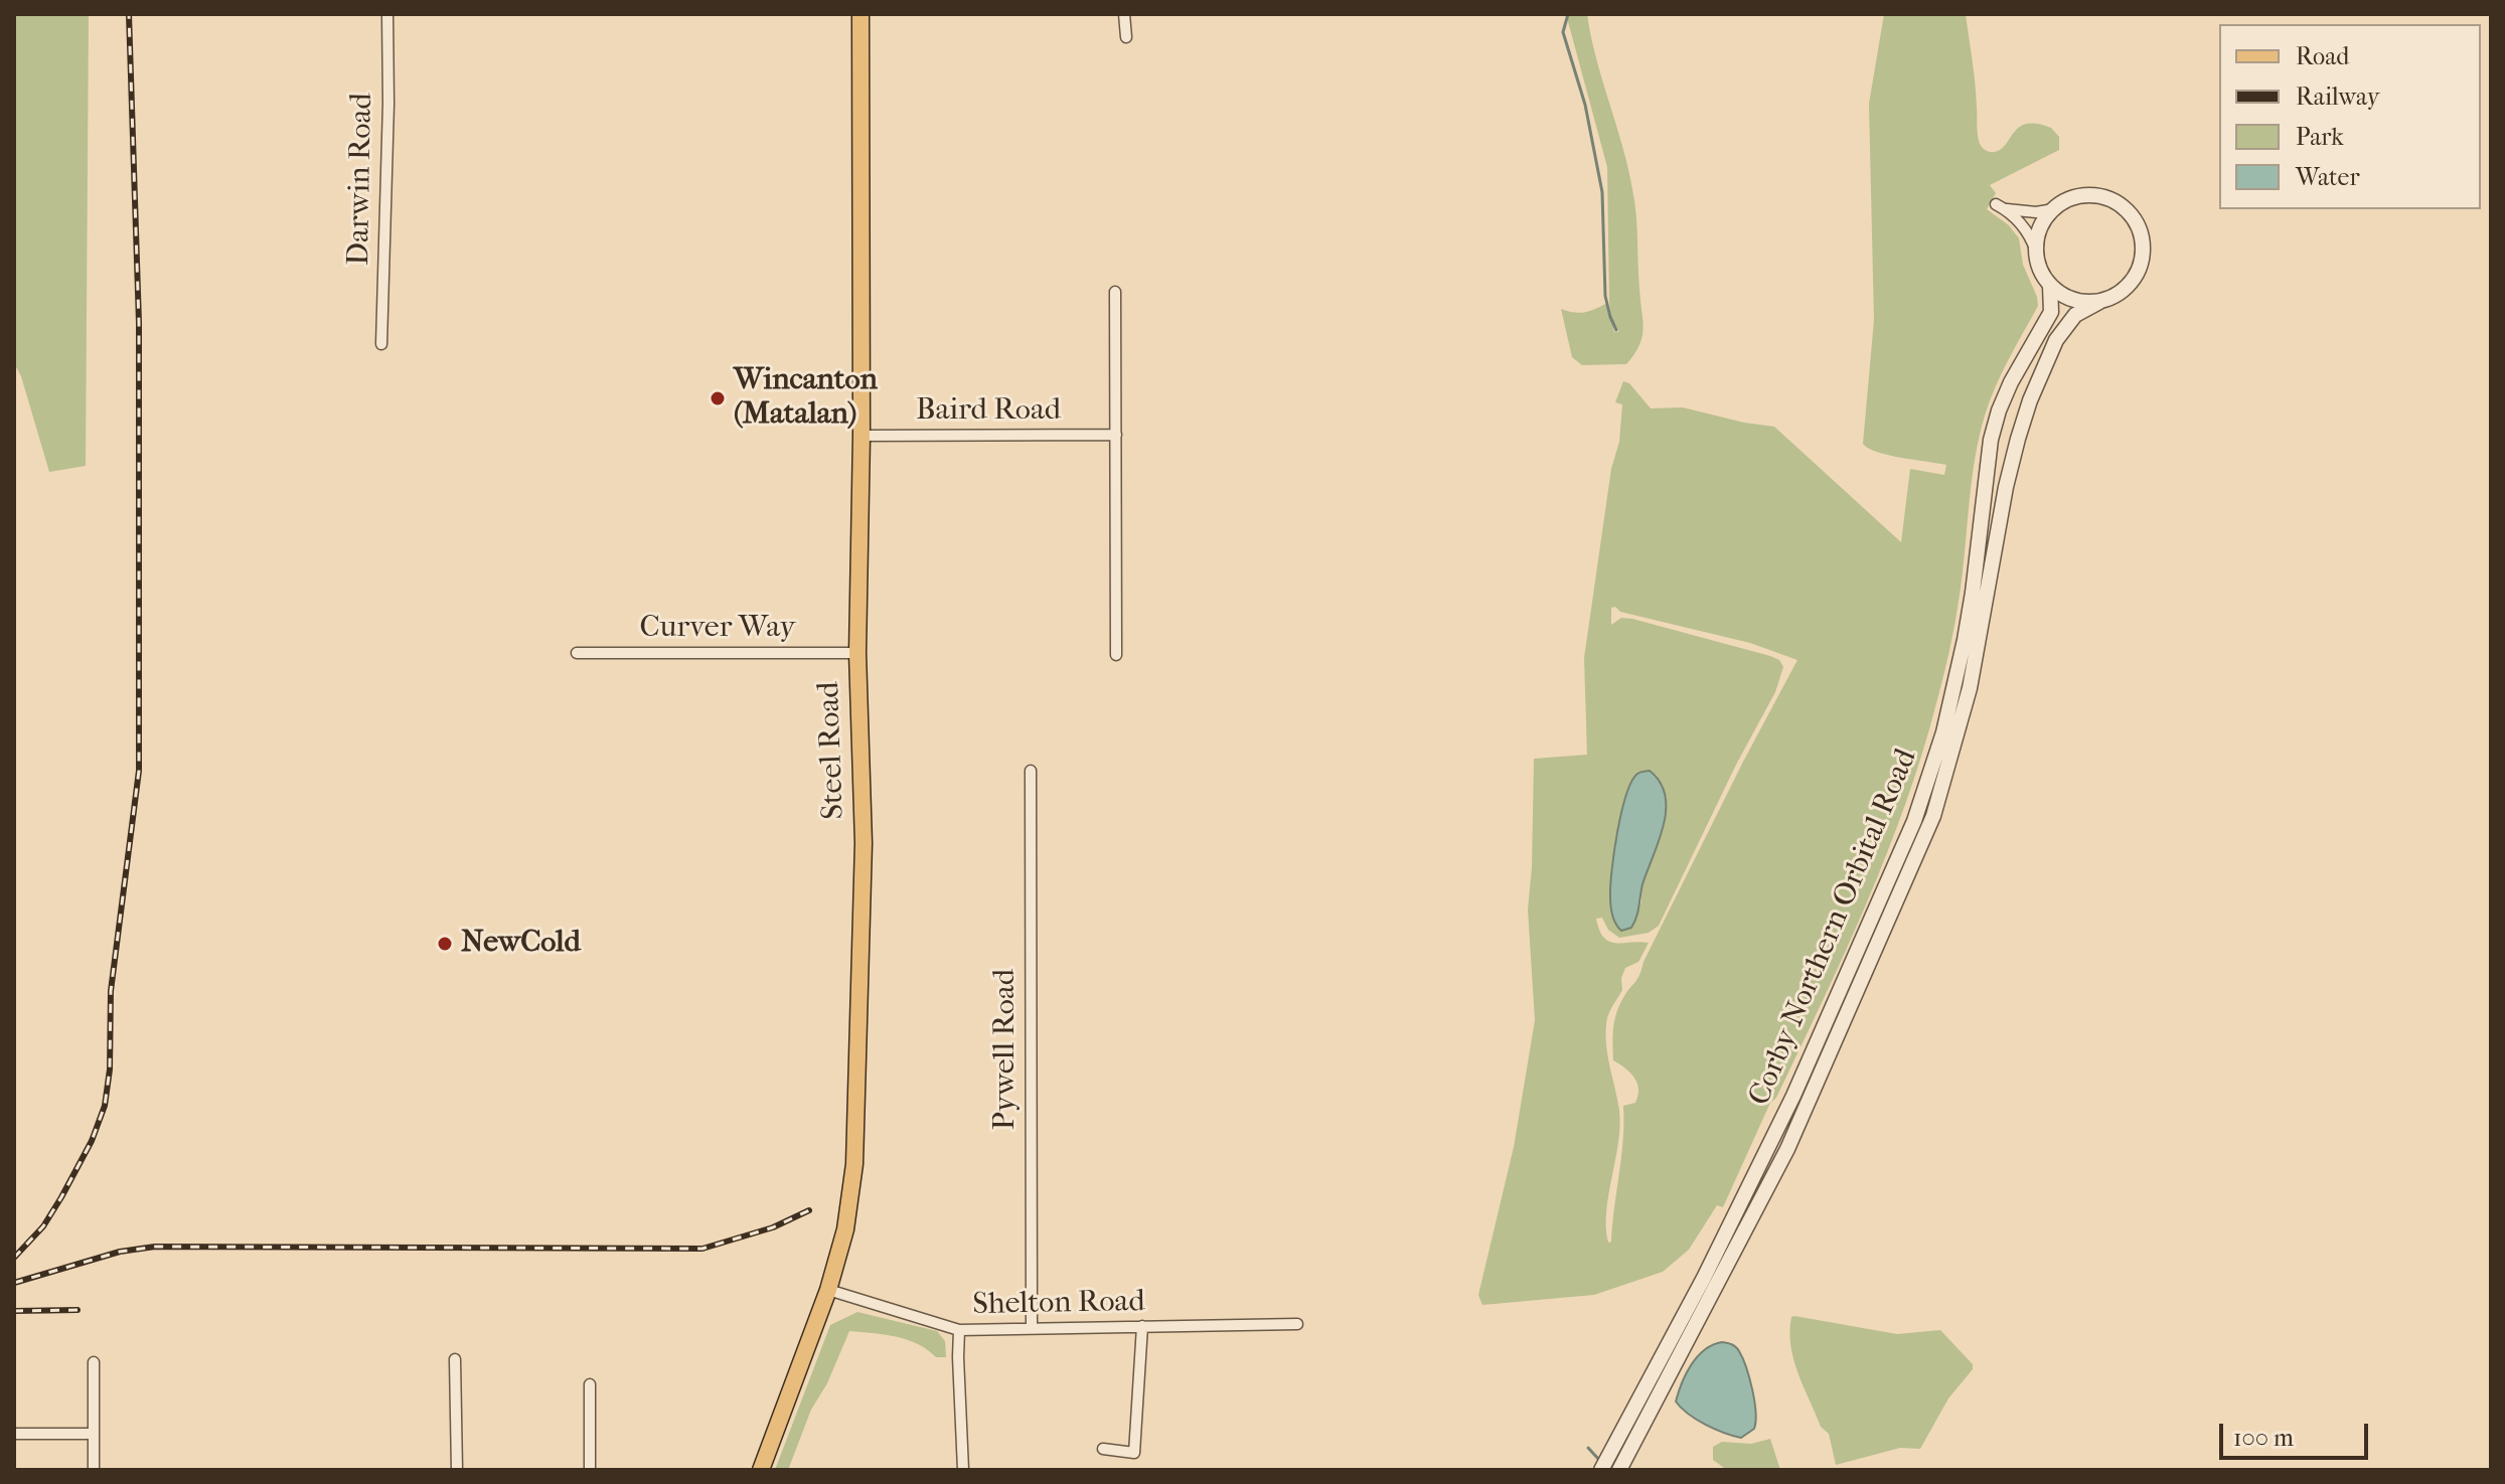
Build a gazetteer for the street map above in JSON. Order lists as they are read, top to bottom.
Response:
{
  "streets": {
    "main road": ["Steel Road"],
    "street": [
      "Darwin Road",
      "Baird Road",
      "Curver Way",
      "Corby Northern Orbital Road",
      "Pywell Road",
      "Shelton Road"
    ]
  },
  "crossings": [
    ["Baird Road", "Steel Road"],
    ["Curver Way", "Steel Road"],
    ["Steel Road", "Shelton Road"],
    ["Pywell Road", "Shelton Road"]
  ],
  "places": ["Wincanton (Matalan)", "NewCold"],
  "legend": [
    "Road",
    "Railway",
    "Park",
    "Water"
  ],
  "scale_bar": "100 m"
}
